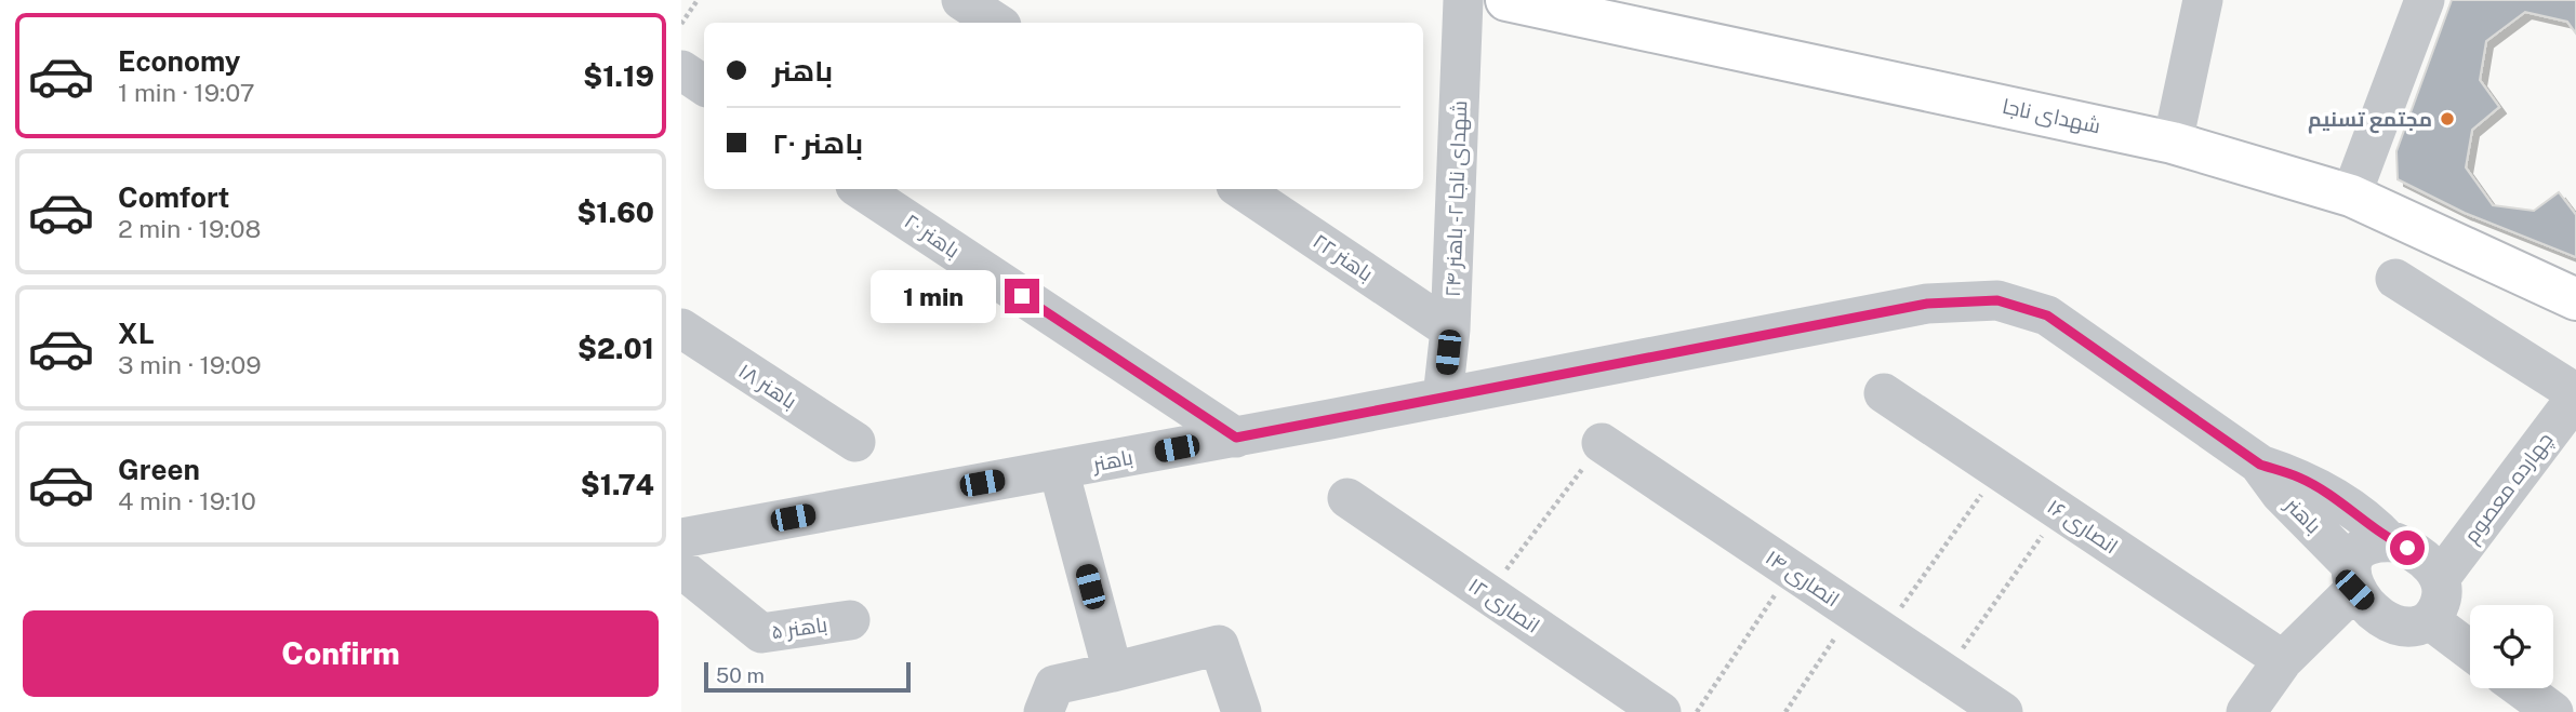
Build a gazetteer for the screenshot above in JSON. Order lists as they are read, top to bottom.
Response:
{
  "streets": {
    "main road": ["شهدای ناجا"],
    "street": [
      "شهدای ناجا ۲ - باهنر ۲۴",
      "باهنر ۲۰",
      "باهنر ۲۲",
      "باهنر ۱۸",
      "باهنر",
      "چهارده معصوم",
      "انصاری ۱۶",
      "انصاری ۱۴",
      "انصاری ۱۲",
      "باهنر ۵"
    ]
  },
  "crossings": [
    ["شهدای ناجا ۲ - باهنر ۲۴", "باهنر ۲۲"],
    ["شهدای ناجا ۲ - باهنر ۲۴", "باهنر"],
    ["باهنر ۲۰", "باهنر"],
    ["باهنر", "چهارده معصوم"]
  ],
  "places": ["مجتمع تسنیم"],
  "scale_bar": "50 m",
  "page": {
    "list": [
      {
        "name": "Economy",
        "note": "1 min · 19:07",
        "value": "$1.19"
      },
      {
        "name": "Comfort",
        "note": "2 min · 19:08",
        "value": "$1.60"
      },
      {
        "name": "XL",
        "note": "3 min · 19:09",
        "value": "$2.01"
      },
      {
        "name": "Green",
        "note": "4 min · 19:10",
        "value": "$1.74"
      }
    ],
    "banner": ["باهنر", "باهنر ۲۰"],
    "bubble": "1 min",
    "buttons": "Confirm",
    "scale": "50 m"
  }
}
